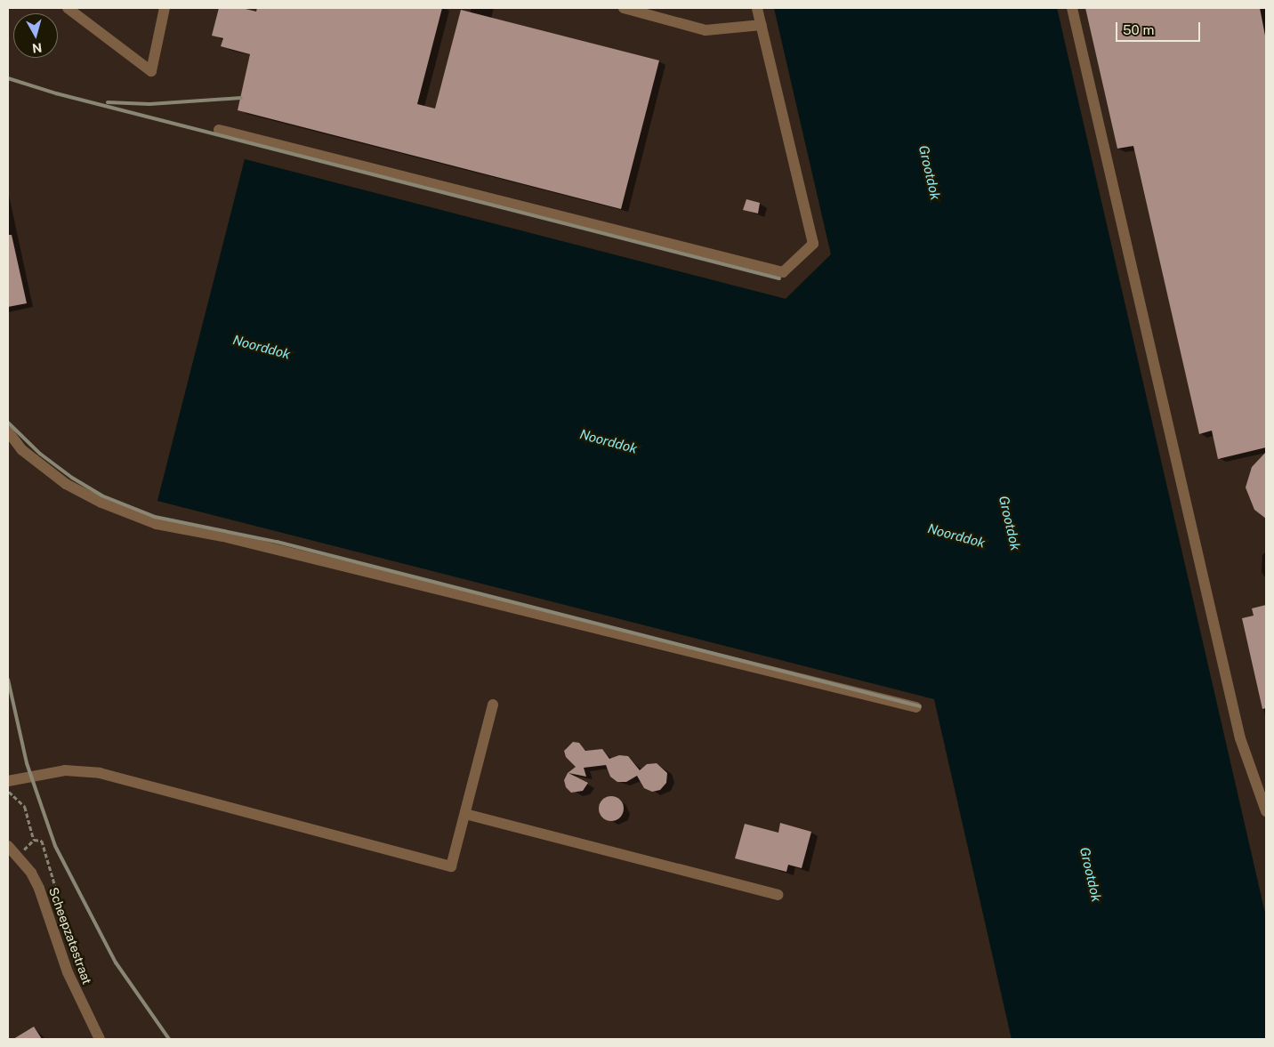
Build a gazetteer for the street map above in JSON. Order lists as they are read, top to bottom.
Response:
{
  "streets": {
    "street": ["Scheepzatestraat"]
  },
  "water": ["Grootdok", "Noorddok"],
  "scale_bar": "50 m",
  "north": "bottom"
}
